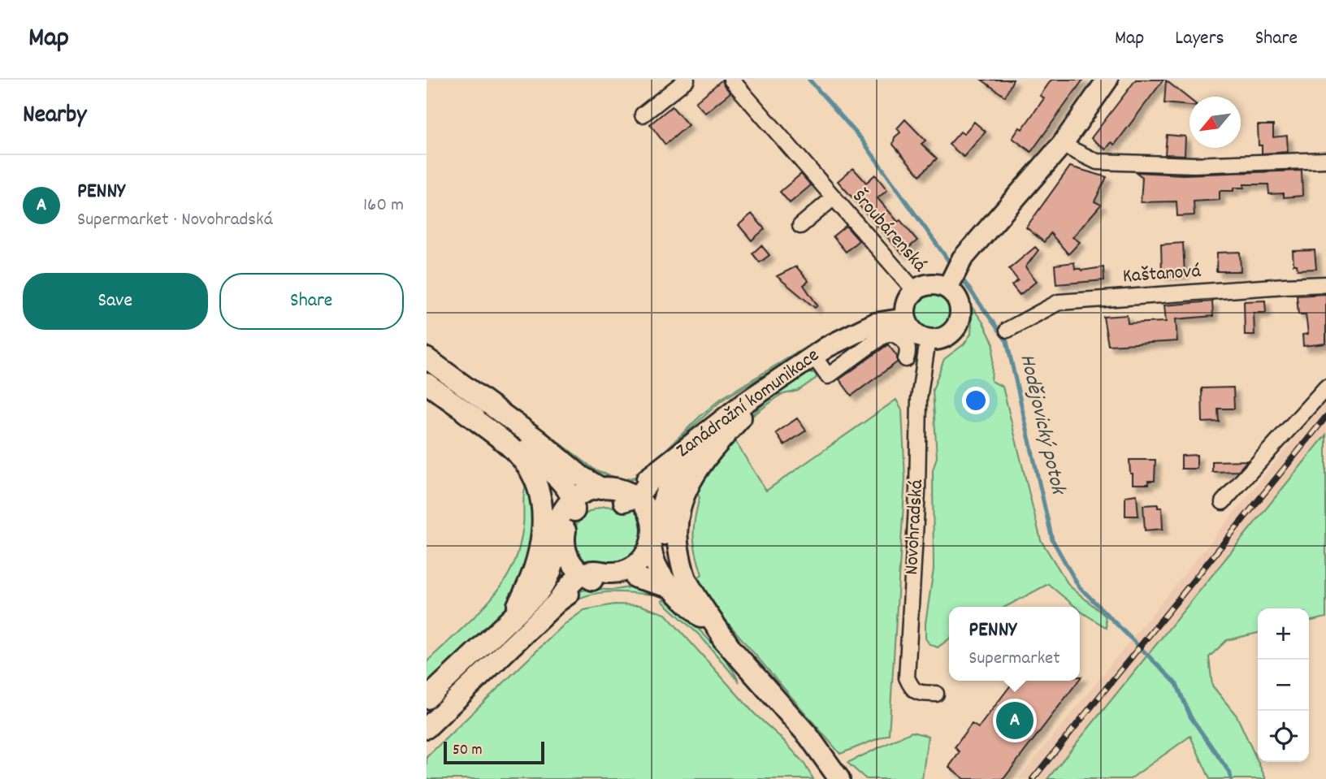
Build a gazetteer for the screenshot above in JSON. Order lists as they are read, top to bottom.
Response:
{
  "streets": {
    "main road": ["Zanádražní komunikace"],
    "street": ["Šroubárenská", "Kaštanová", "Novohradská"]
  },
  "crossings": [
    ["Šroubárenská", "Zanádražní komunikace"],
    ["Šroubárenská", "Novohradská"],
    ["Zanádražní komunikace", "Novohradská"]
  ],
  "water": ["Hodějovický potok"],
  "scale_bar": "50 m",
  "north": "bottom left",
  "page": {
    "header": "Map",
    "nav": ["Map", "Layers", "Share"],
    "heading": "Nearby",
    "list": [
      {
        "mark": "A",
        "name": "PENNY",
        "note": "Supermarket · Novohradská",
        "value": "160 m"
      }
    ],
    "buttons": ["Save", "Share"],
    "popup": ["PENNY", "Supermarket"],
    "map_buttons": ["+", "−"],
    "pins": "A",
    "scale": "50 m"
  }
}
